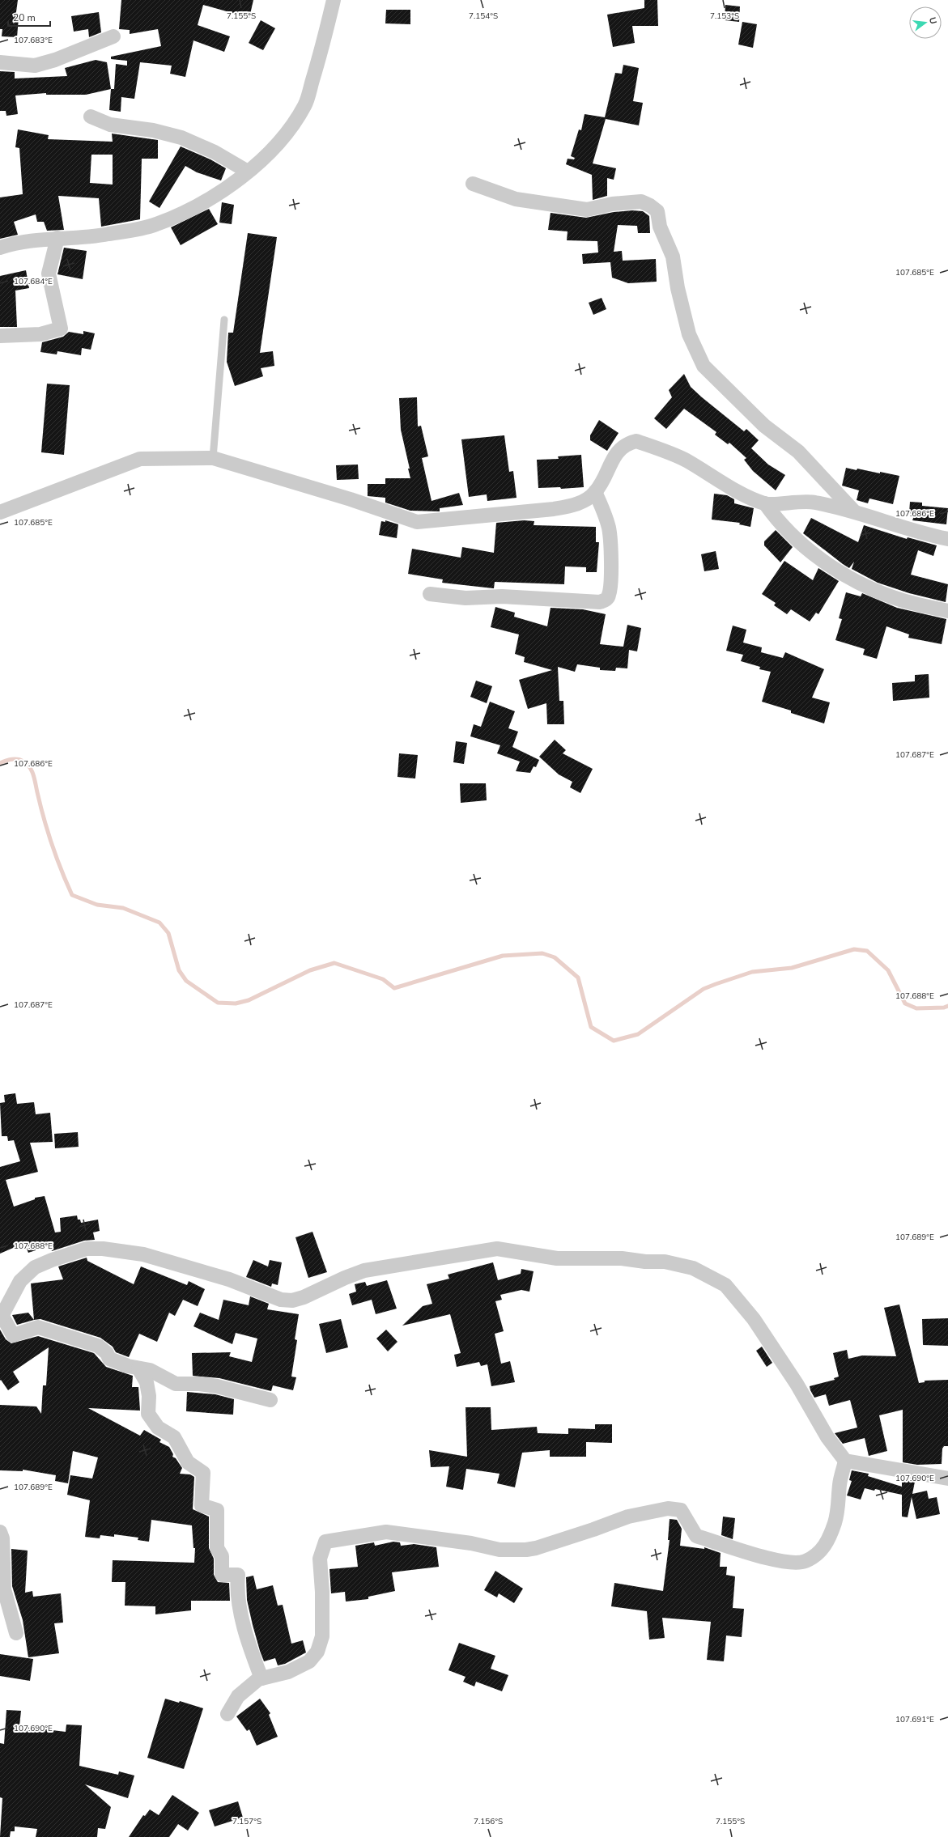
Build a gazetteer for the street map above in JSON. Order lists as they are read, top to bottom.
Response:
{
  "scale_bar": "20 m",
  "north": "right",
  "coordinates": [
    "7.155°S",
    "7.154°S",
    "7.153°S",
    "107.683°E",
    "107.685°E",
    "107.684°E",
    "107.686°E",
    "107.687°E",
    "107.688°E",
    "107.689°E",
    "107.690°E",
    "107.691°E",
    "7.157°S",
    "7.156°S"
  ]
}
